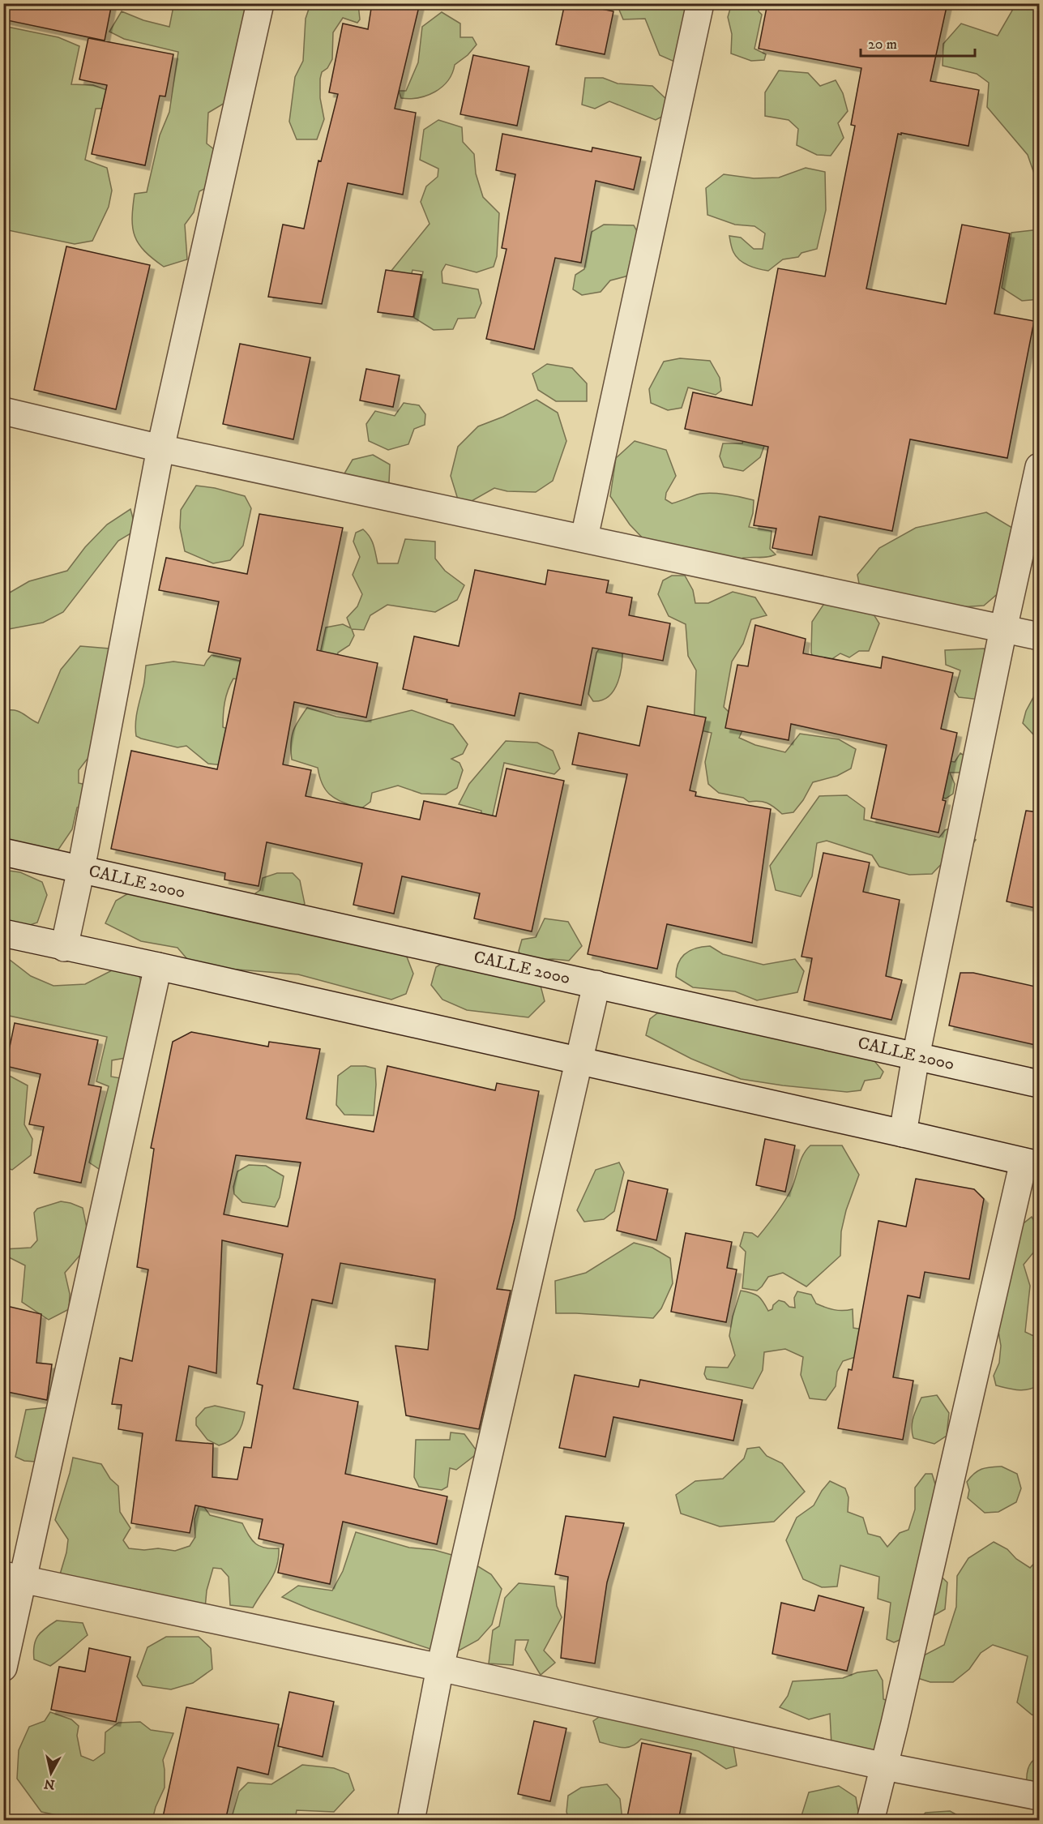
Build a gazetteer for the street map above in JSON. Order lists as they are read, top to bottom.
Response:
{
  "streets": {
    "street": ["CALLE 2000"]
  },
  "scale_bar": "20 m",
  "north": "bottom"
}
